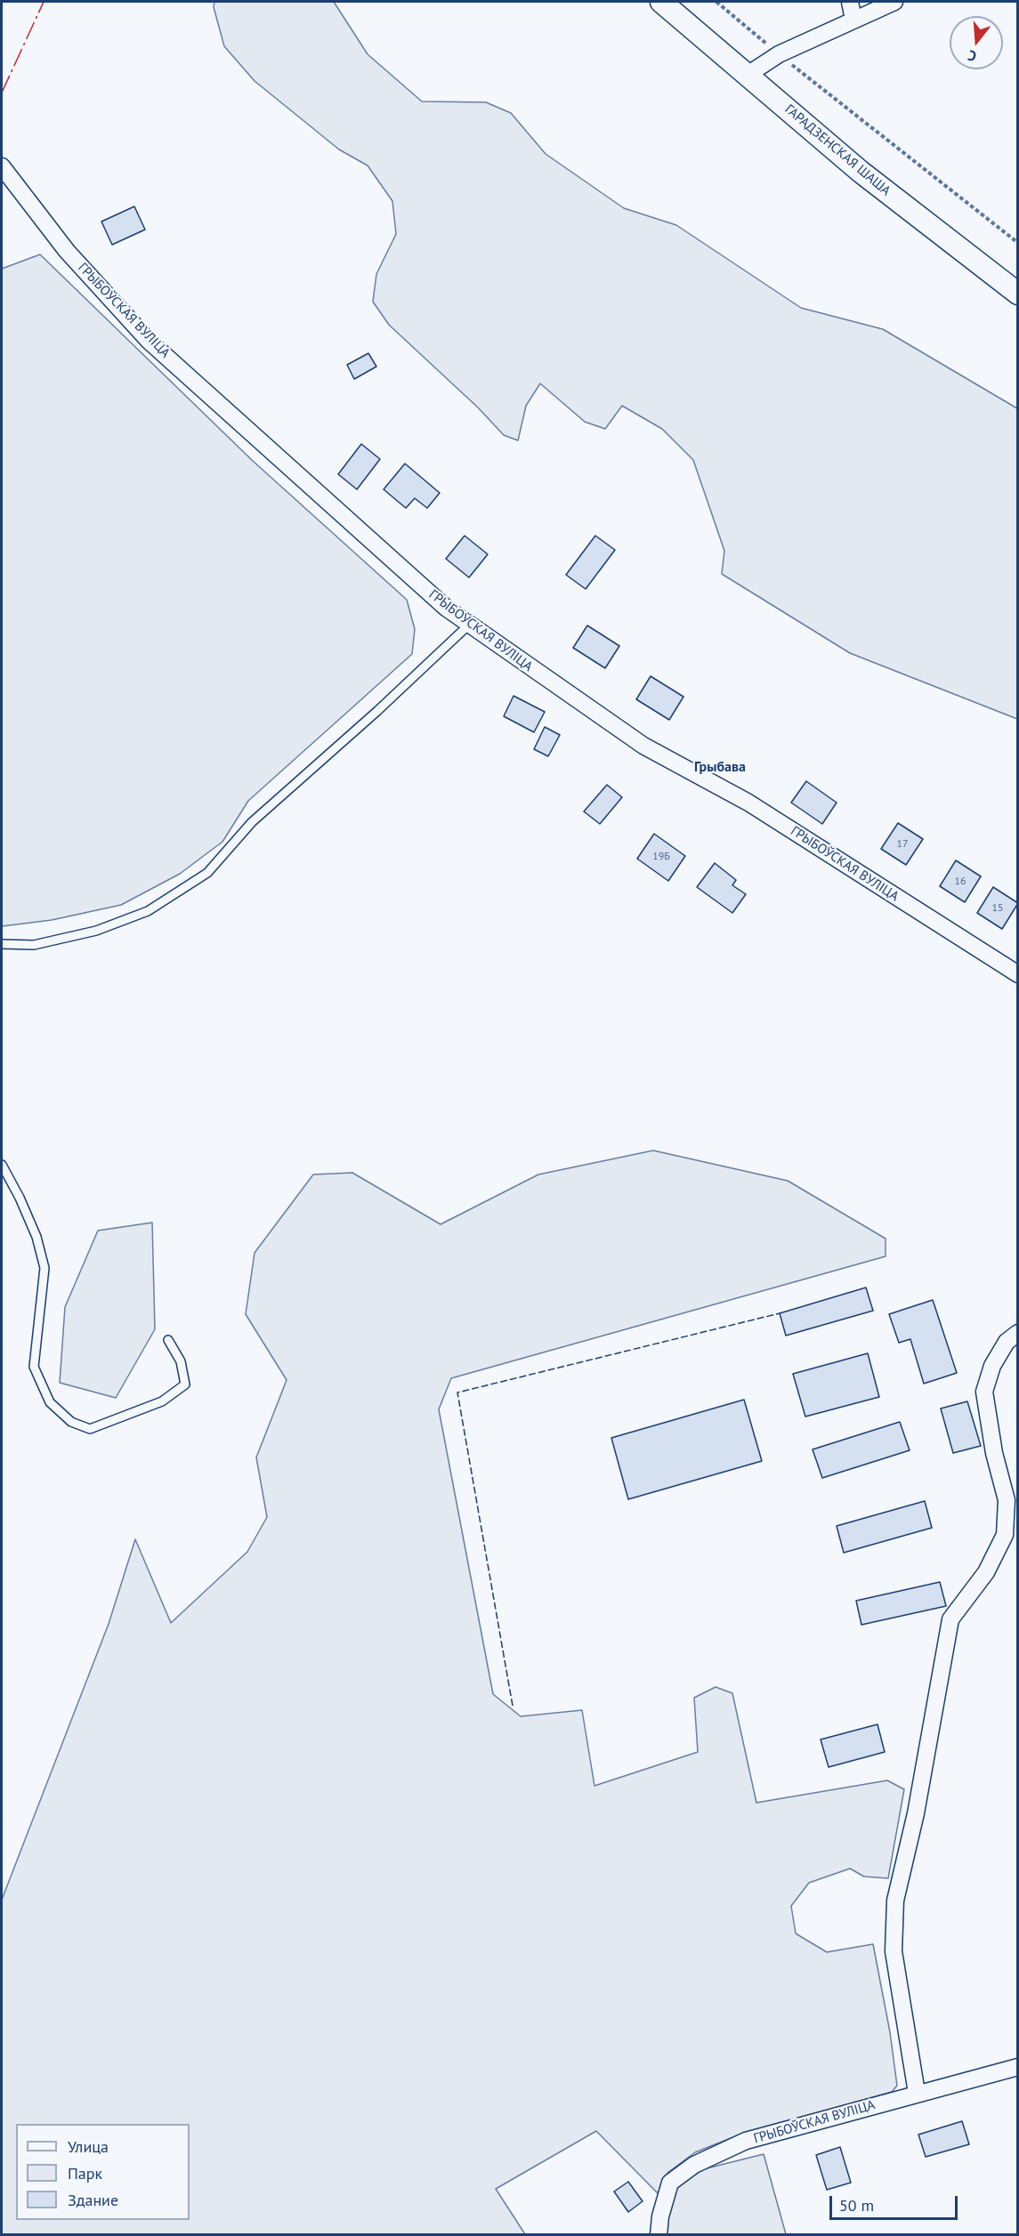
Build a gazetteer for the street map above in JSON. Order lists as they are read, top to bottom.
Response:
{
  "streets": {
    "main road": ["ГАРАДЗЕНСКАЯ ШАША"],
    "street": ["ГРЫБОЎСКАЯ ВУЛІЦА"]
  },
  "districts": ["Грыбава"],
  "house_numbers": [
    "17",
    "19Б",
    "16",
    "15"
  ],
  "legend": ["Улица", "Парк", "Здание"],
  "scale_bar": "50 m",
  "north": "bottom"
}
